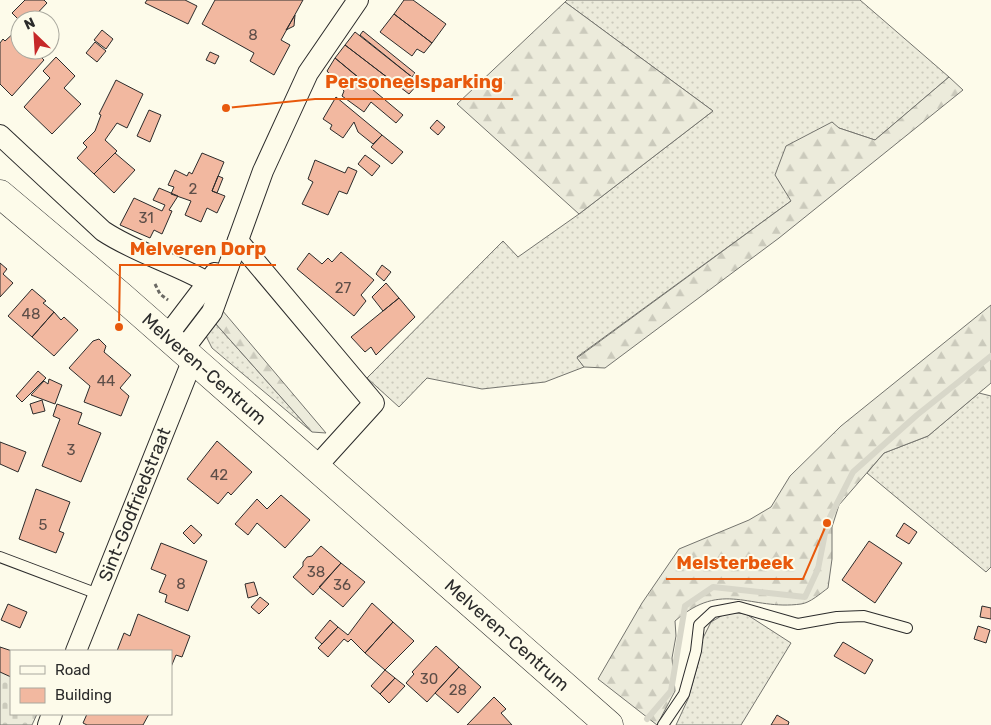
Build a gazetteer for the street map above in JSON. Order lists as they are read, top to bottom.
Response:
{
  "streets": {
    "main road": ["Melveren-Centrum"],
    "street": ["Sint-Godfriedstraat"]
  },
  "crossings": [
    ["Melveren-Centrum", "Sint-Godfriedstraat"]
  ],
  "places": ["Personeelsparking", "Melveren Dorp", "Melsterbeek"],
  "house_numbers": [
    "8",
    "2",
    "31",
    "27",
    "48",
    "44",
    "3",
    "42",
    "5",
    "38",
    "8",
    "36",
    "30",
    "28"
  ],
  "legend": ["Road", "Building"],
  "north": "top left"
}
